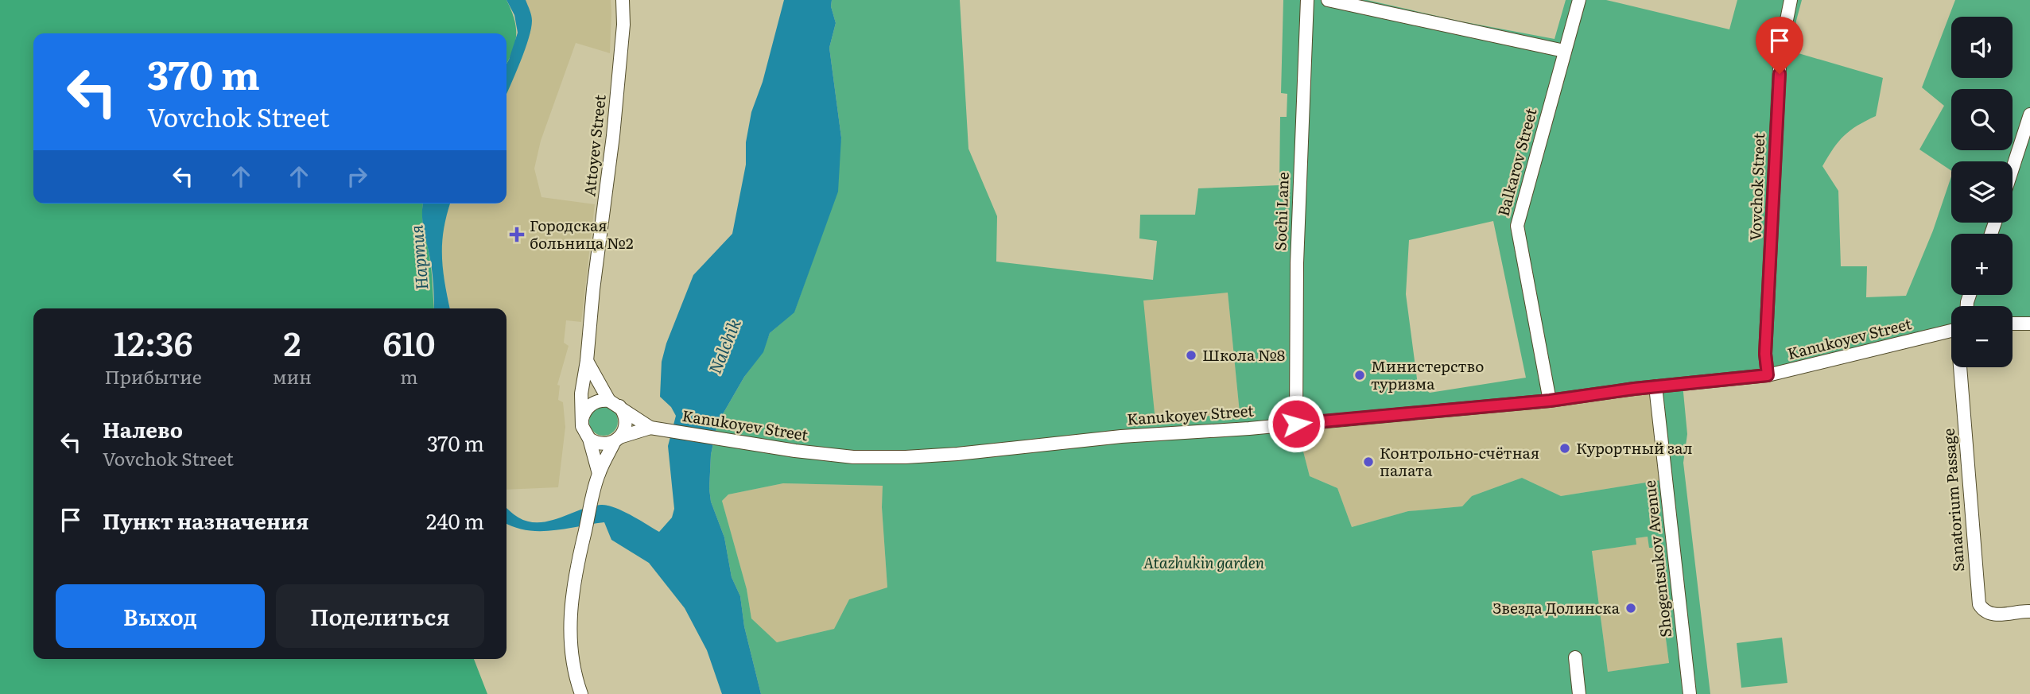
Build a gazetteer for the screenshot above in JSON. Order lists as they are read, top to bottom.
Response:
{
  "streets": {
    "street": [
      "Attoyev Street",
      "Balkarov Street",
      "Vovchok Street",
      "Sochi Lane",
      "Kanukoyev Street",
      "Sanatorium Passage",
      "Shogentsukov Avenue"
    ]
  },
  "crossings": [
    ["Balkarov Street", "Kanukoyev Street"],
    ["Vovchok Street", "Kanukoyev Street"],
    ["Sochi Lane", "Kanukoyev Street"],
    ["Kanukoyev Street", "Shogentsukov Avenue"]
  ],
  "water": ["Нартия", "Nalchik"],
  "parks": ["Atazhukin garden"],
  "places": {
    "health": ["Городская больница №2"],
    "other": [
      "Школа №8",
      "Министерство туризма",
      "Курортный зал",
      "Контрольно-счётная палата",
      "Звезда Долинска"
    ]
  },
  "page": {
    "map_buttons": ["+", "−"],
    "turn": ["370 m", "Vovchok Street"],
    "eta": [
      "12:36",
      "Прибытие",
      "2",
      "мин",
      "610",
      "m"
    ],
    "list": [
      {
        "name": "Налево",
        "note": "Vovchok Street",
        "value": "370 m"
      },
      {
        "name": "Пункт назначения",
        "value": "240 m"
      }
    ],
    "buttons": ["Выход", "Поделиться"]
  }
}
